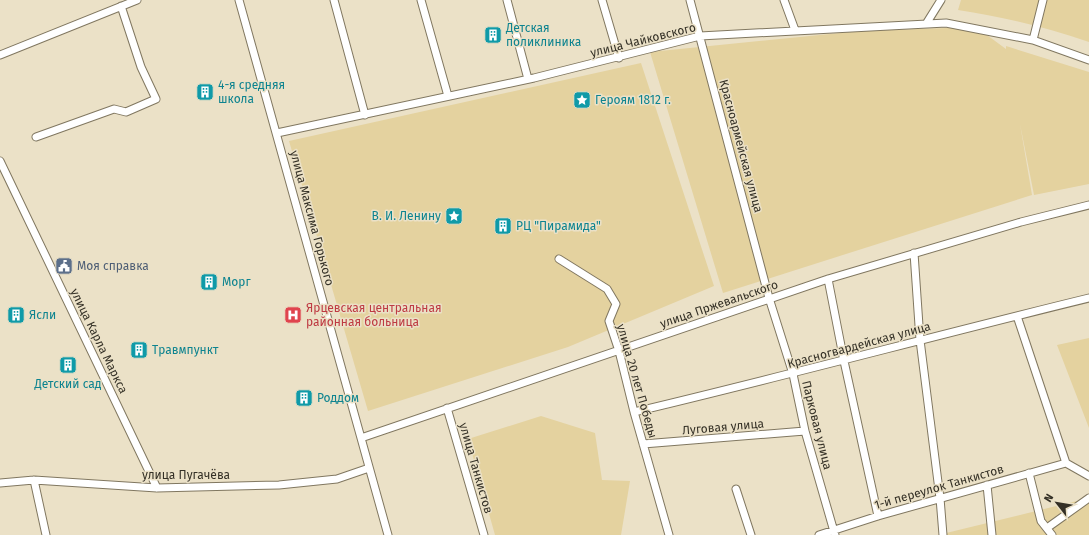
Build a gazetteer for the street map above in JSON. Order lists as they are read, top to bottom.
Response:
{
  "streets": {
    "street": [
      "улица Чайковского",
      "Красноармейская улица",
      "улица Максима Горького",
      "улица Пржевальского",
      "улица Карла Маркса",
      "Красногвардейская улица",
      "улица 20 лет Победы",
      "Парковая улица",
      "Луговая улица",
      "улица Танкистов",
      "улица Пугачёва",
      "1-й переулок Танкистов"
    ]
  },
  "crossings": [
    ["улица Чайковского", "Красноармейская улица"],
    ["улица Чайковского", "улица Максима Горького"],
    ["Красноармейская улица", "улица Пржевальского"],
    ["Красноармейская улица", "Парковая улица"],
    ["улица Максима Горького", "улица Пржевальского"],
    ["улица Максима Горького", "улица Пугачёва"],
    ["улица Пржевальского", "улица 20 лет Победы"],
    ["улица Пржевальского", "Парковая улица"],
    ["улица Пржевальского", "улица Танкистов"],
    ["улица Карла Маркса", "улица Пугачёва"],
    ["Красногвардейская улица", "улица 20 лет Победы"],
    ["Красногвардейская улица", "Парковая улица"],
    ["улица 20 лет Победы", "Луговая улица"],
    ["Парковая улица", "Луговая улица"],
    ["Парковая улица", "1-й переулок Танкистов"]
  ],
  "places": {
    "building": [
      "Детская поликлиника",
      "4-я средняя школа",
      "РЦ \"Пирамида\"",
      "Морг",
      "Ясли",
      "Травмпункт",
      "Детский сад",
      "Роддом"
    ],
    "place": ["Героям 1812 г.", "В. И. Ленину"],
    "public building": ["Моя справка"],
    "hospital": ["Ярцевская центральная районная больница"]
  },
  "north": "top left"
}
